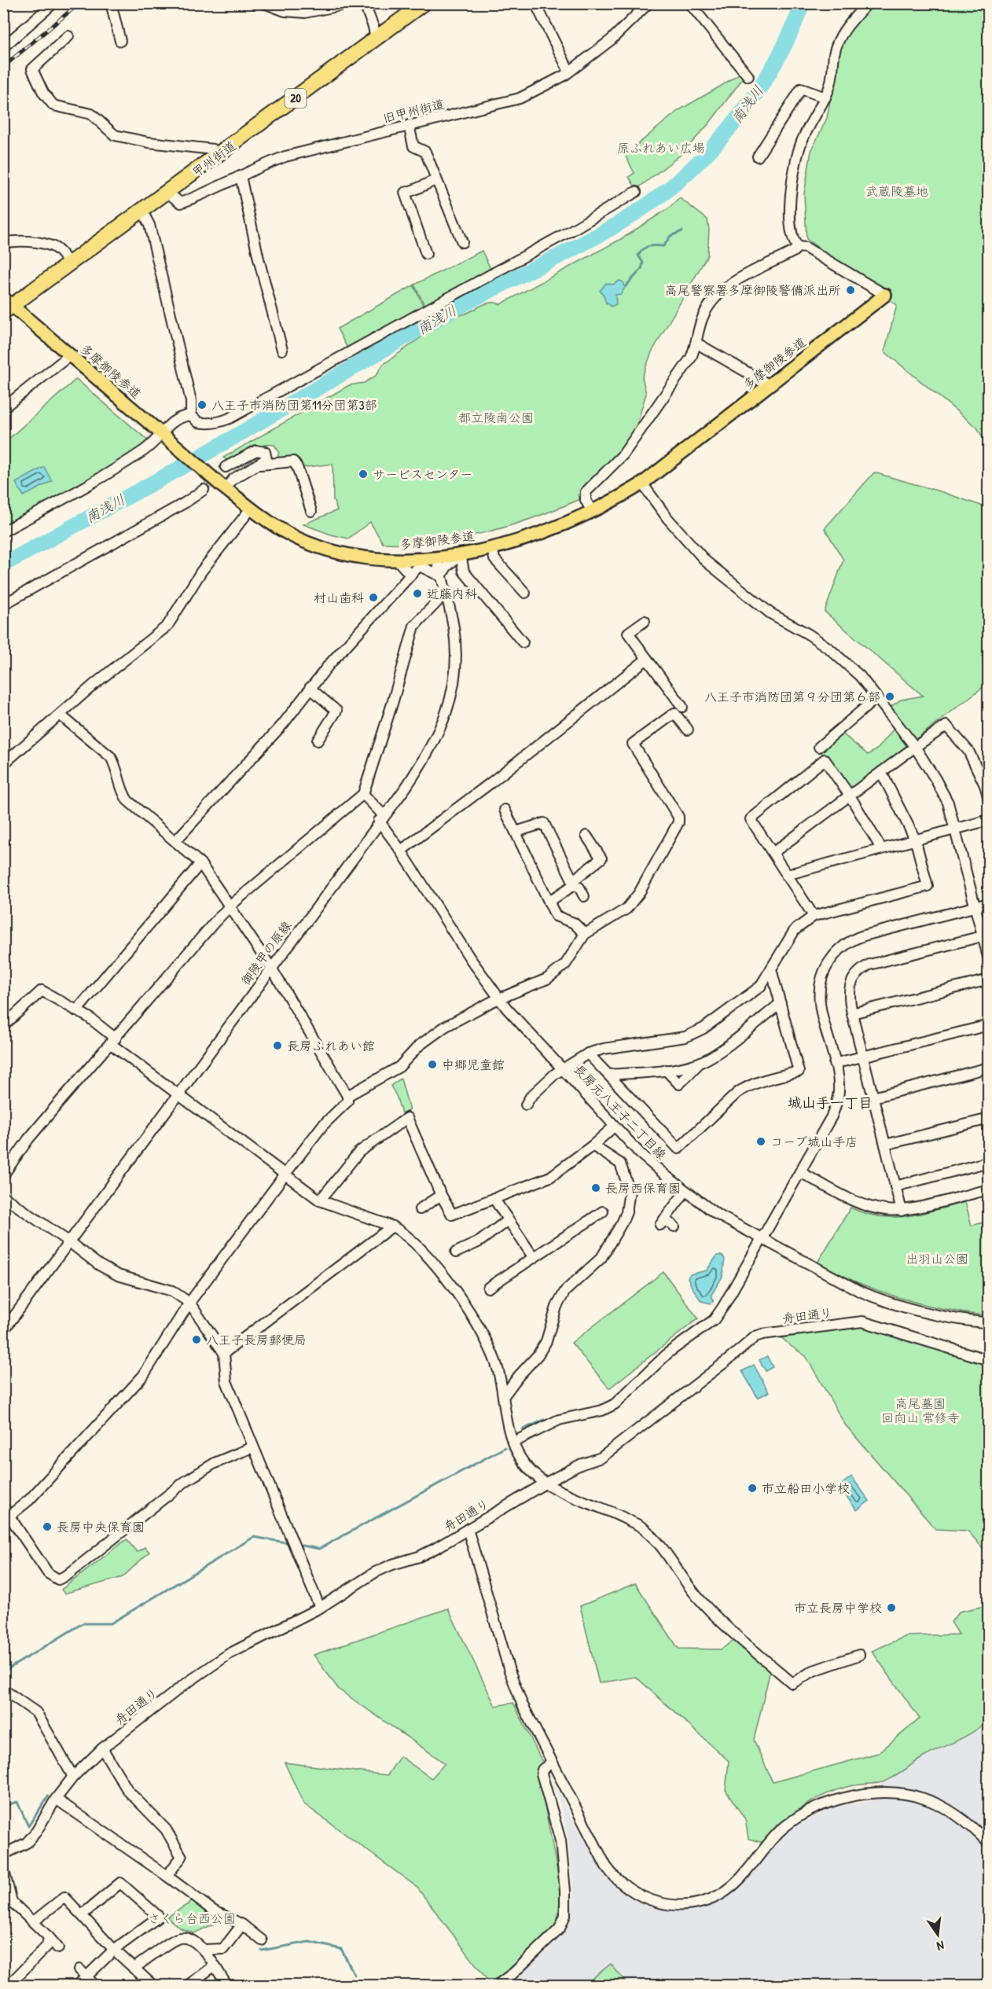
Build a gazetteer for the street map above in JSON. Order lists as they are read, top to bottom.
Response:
{
  "streets": {
    "highway": ["20", "甲州街道"],
    "main road": ["多摩御陵参道"],
    "street": [
      "旧甲州街道",
      "御陵甲の原線",
      "長房元八王子二丁目線",
      "舟田通り"
    ]
  },
  "crossings": [
    ["旧甲州街道", "甲州街道"],
    ["甲州街道", "多摩御陵参道"],
    ["多摩御陵参道", "御陵甲の原線"],
    ["御陵甲の原線", "長房元八王子二丁目線"]
  ],
  "districts": ["城山手一丁目"],
  "water": ["南浅川"],
  "parks": [
    "原ふれあい広場",
    "武蔵陵墓地",
    "都立陵南公園",
    "出羽山公園",
    "高尾墓園 回向山 常修寺",
    "さくら台西公園"
  ],
  "places": [
    "高尾警察署多摩御陵警備派出所",
    "八王子市消防団第11分団第3部",
    "サービスセンター",
    "近藤内科",
    "村山歯科",
    "八王子市消防団第９分団第６部",
    "長房ふれあい館",
    "中郷児童館",
    "コープ城山手店",
    "長房西保育園",
    "八王子長房郵便局",
    "市立船田小学校",
    "長房中央保育園",
    "市立長房中学校"
  ],
  "north": "bottom"
}
